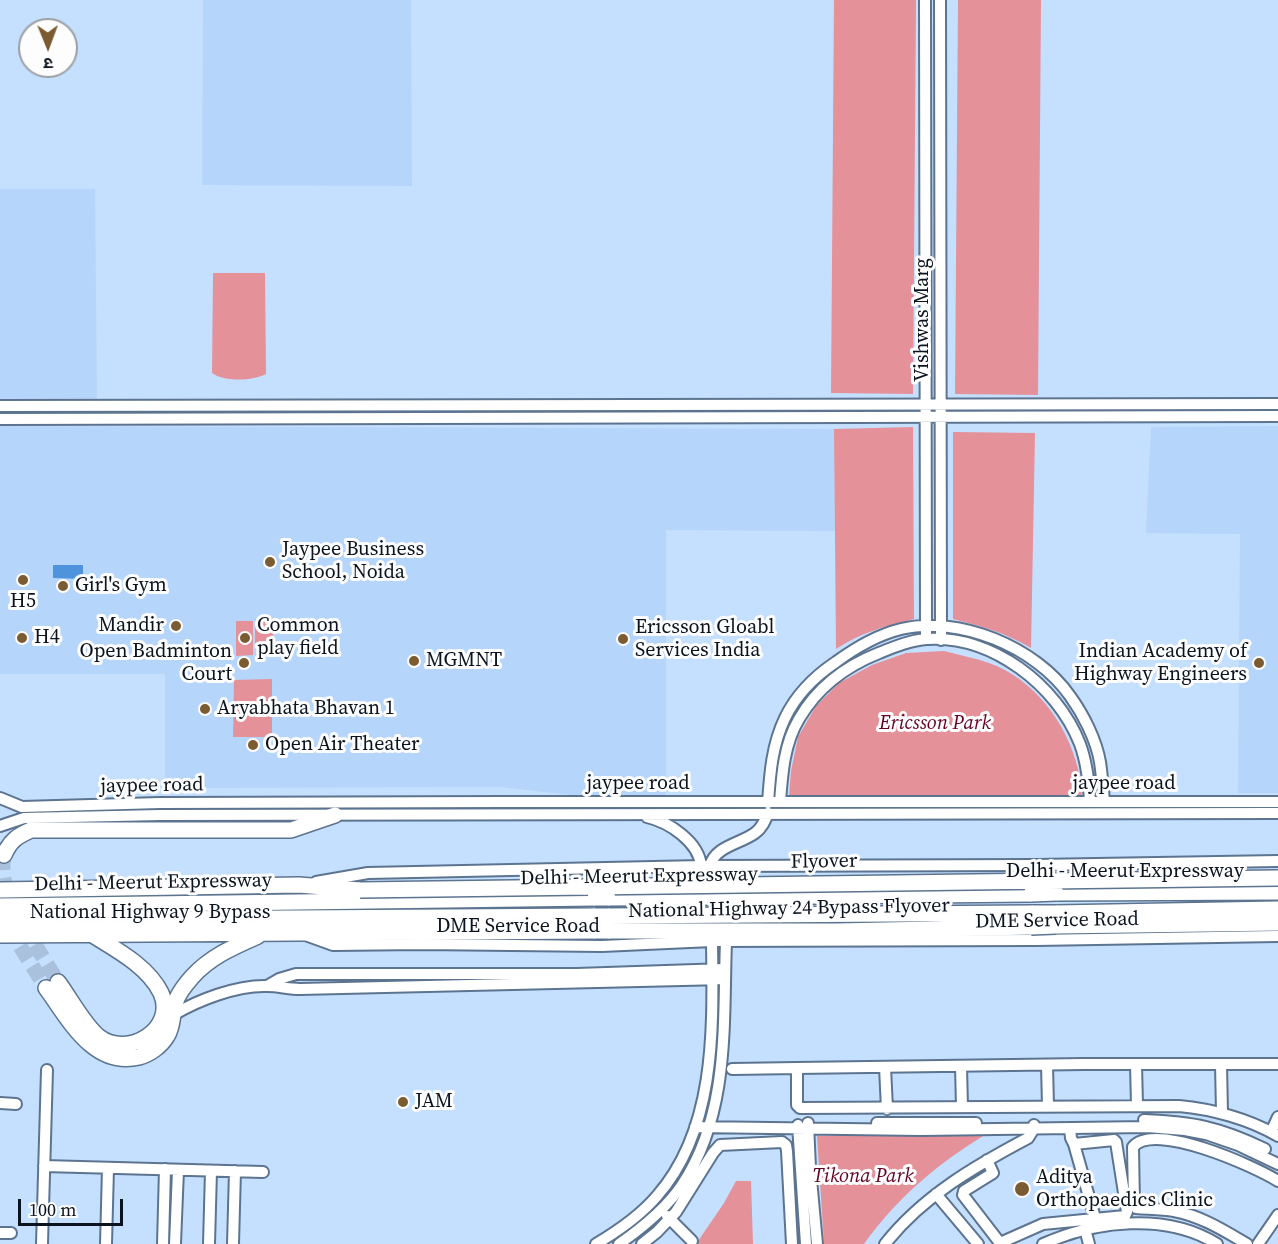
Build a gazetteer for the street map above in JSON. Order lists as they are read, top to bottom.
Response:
{
  "streets": {
    "highway": [
      "Flyover",
      "Delhi - Meerut Expressway",
      "National Highway 24 Bypass Flyover",
      "National Highway 9 Bypass"
    ],
    "street": ["Vishwas Marg", "jaypee road", "DME Service Road"]
  },
  "crossings": [
    ["National Highway 24 Bypass Flyover", "National Highway 9 Bypass"],
    ["National Highway 24 Bypass Flyover", "DME Service Road"],
    ["National Highway 9 Bypass", "DME Service Road"]
  ],
  "parks": ["Ericsson Park", "Tikona Park"],
  "places": [
    "Jaypee Business School, Noida",
    "H5",
    "Girl's Gym",
    "Mandir",
    "H4",
    "Common play field",
    "Ericsson Gloabl Services India",
    "MGMNT",
    "Open Badminton Court",
    "Indian Academy of Highway Engineers",
    "Aryabhata Bhavan 1",
    "Open Air Theater",
    "JAM",
    "Aditya Orthopaedics Clinic"
  ],
  "scale_bar": "100 m",
  "north": "bottom"
}
